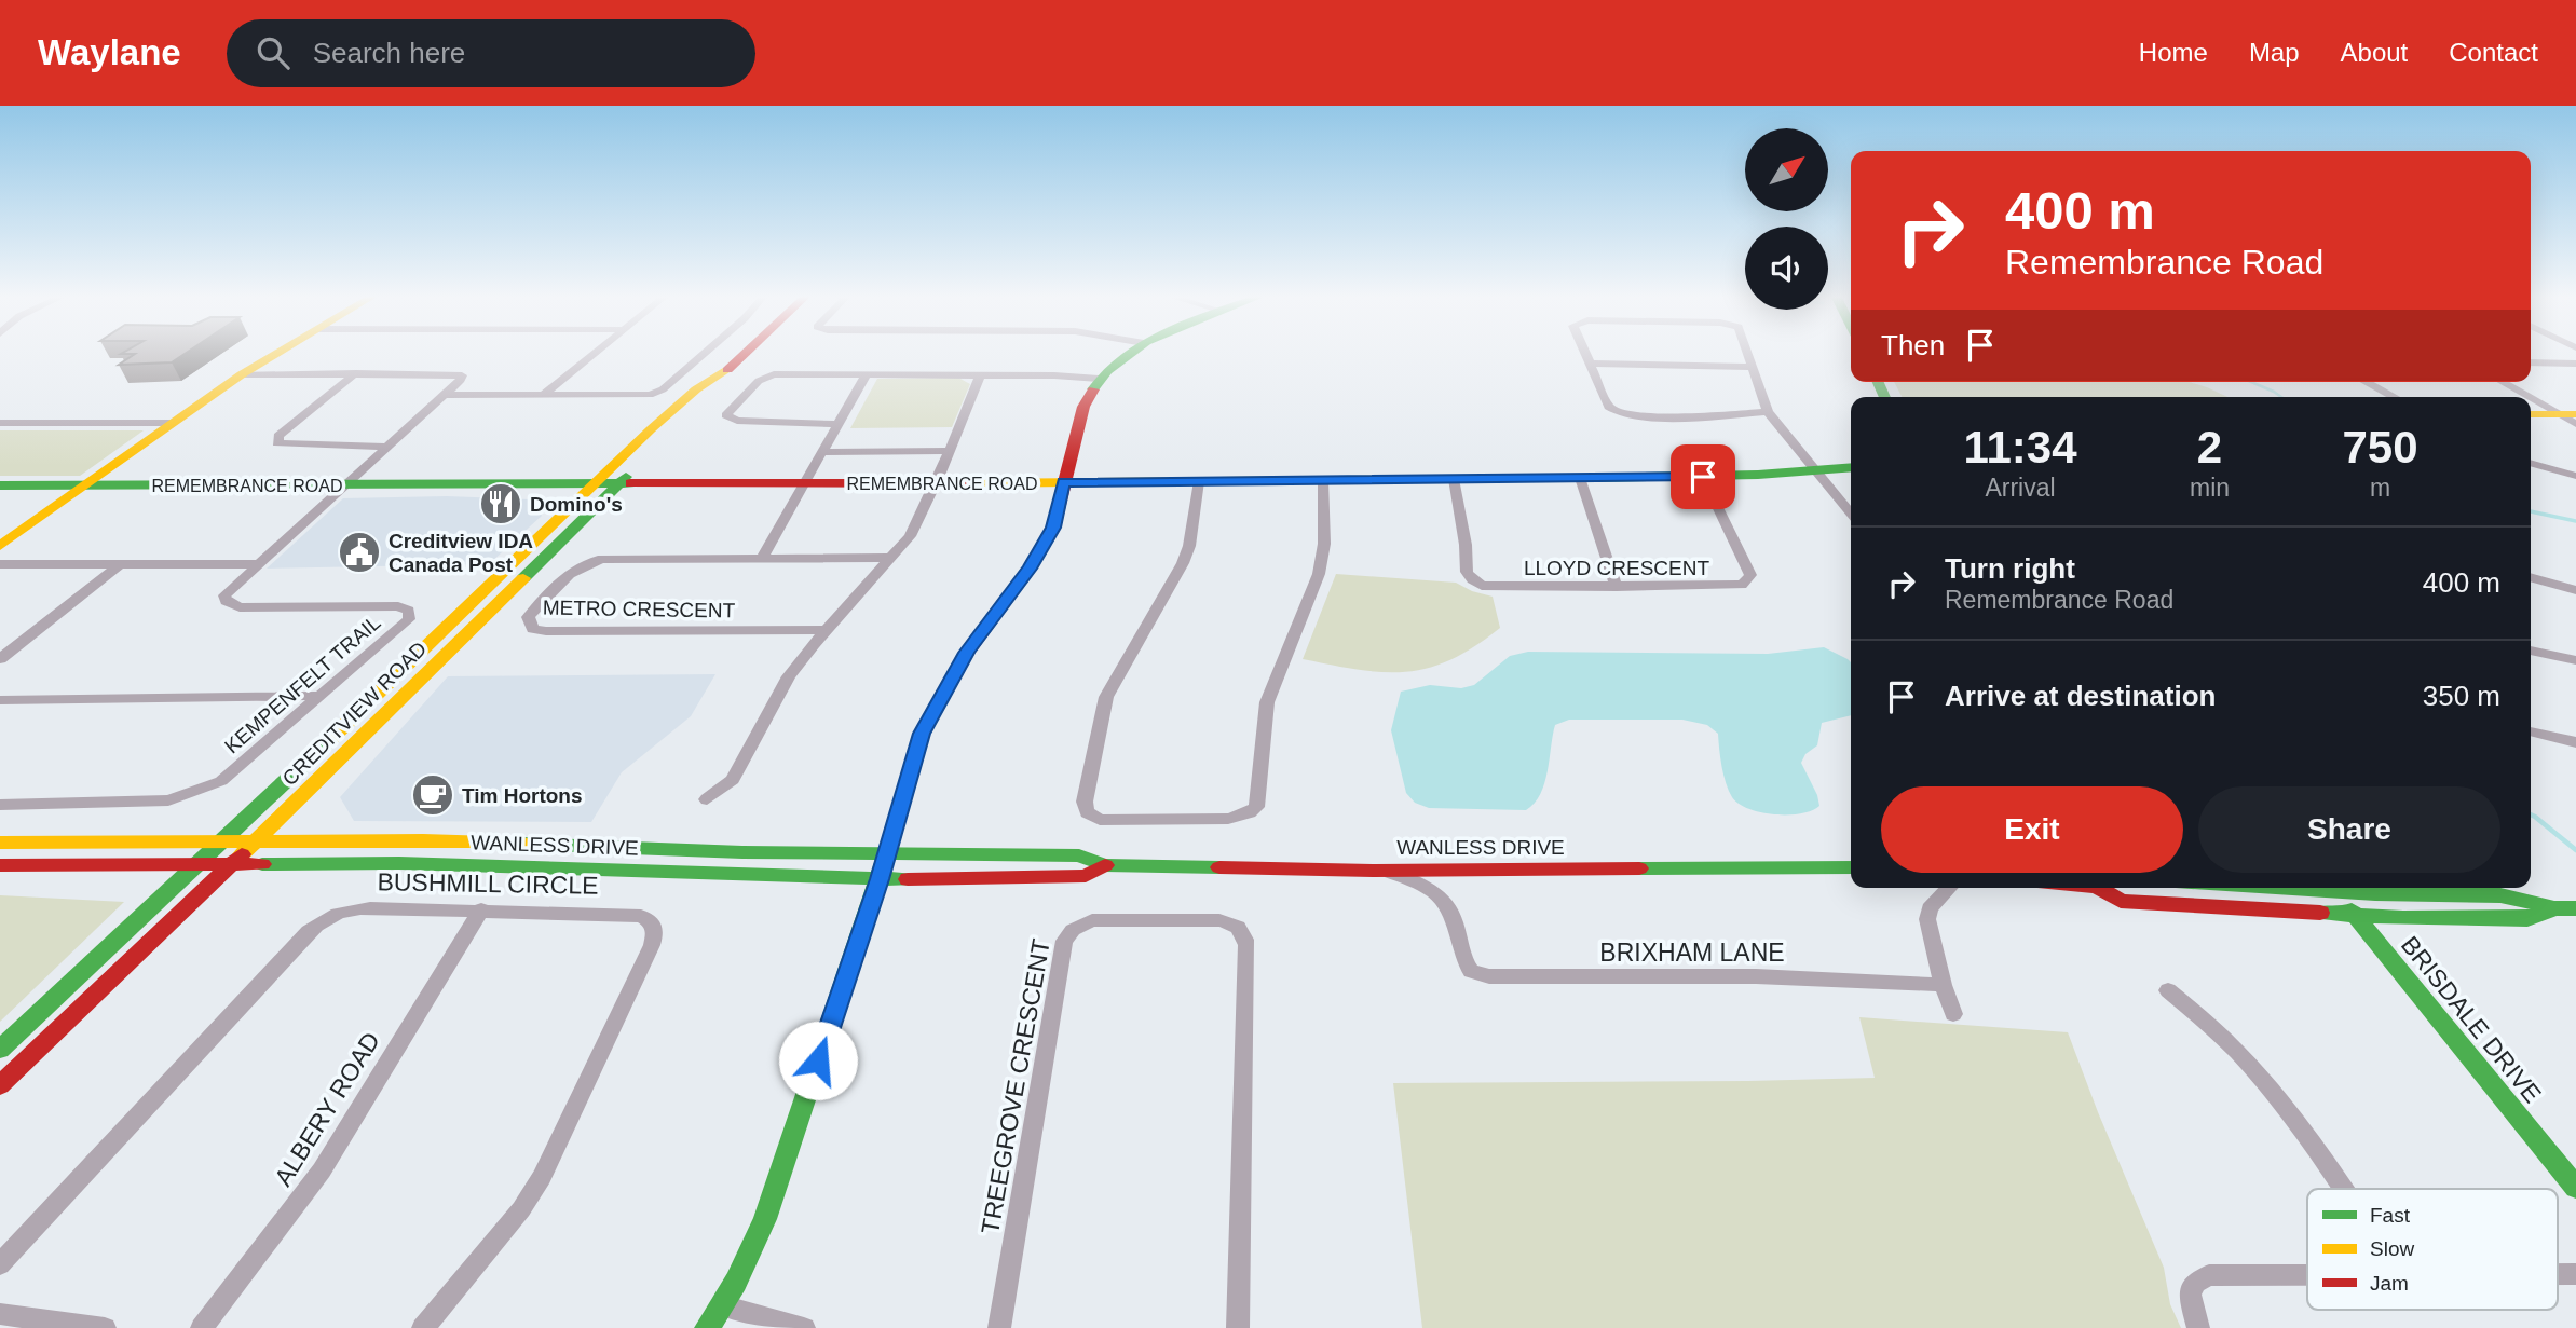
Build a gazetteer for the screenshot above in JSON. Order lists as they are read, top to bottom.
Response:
{
  "streets": {
    "main road": [
      "REMEMBRANCE ROAD",
      "CREDITVIEW ROAD",
      "WANLESS DRIVE",
      "BRISDALE DRIVE"
    ],
    "street": [
      "LLOYD CRESCENT",
      "METRO CRESCENT",
      "KEMPENFELT TRAIL",
      "BUSHMILL CIRCLE",
      "BRIXHAM LANE",
      "TREEGROVE CRESCENT",
      "ALBERY ROAD"
    ]
  },
  "crossings": [
    ["REMEMBRANCE ROAD", "LLOYD CRESCENT"],
    ["REMEMBRANCE ROAD", "KEMPENFELT TRAIL"],
    ["REMEMBRANCE ROAD", "CREDITVIEW ROAD"],
    ["CREDITVIEW ROAD", "WANLESS DRIVE"],
    ["WANLESS DRIVE", "BRIXHAM LANE"],
    ["BUSHMILL CIRCLE", "ALBERY ROAD"]
  ],
  "places": {
    "restaurant": ["Domino's"],
    "public building": ["Creditview IDA Canada Post"],
    "cafe": ["Tim Hortons"]
  },
  "legend": ["Fast", "Slow", "Jam"],
  "north": "top right",
  "page": {
    "header": "Waylane",
    "search": "Search here",
    "nav": [
      "Home",
      "Map",
      "About",
      "Contact"
    ],
    "turn": ["400 m", "Remembrance Road"],
    "then": "Then",
    "eta": [
      "11:34",
      "Arrival",
      "2",
      "min",
      "750",
      "m"
    ],
    "list": [
      {
        "name": "Turn right",
        "note": "Remembrance Road",
        "value": "400 m"
      },
      {
        "name": "Arrive at destination",
        "value": "350 m"
      }
    ],
    "buttons": ["Exit", "Share"]
  }
}
